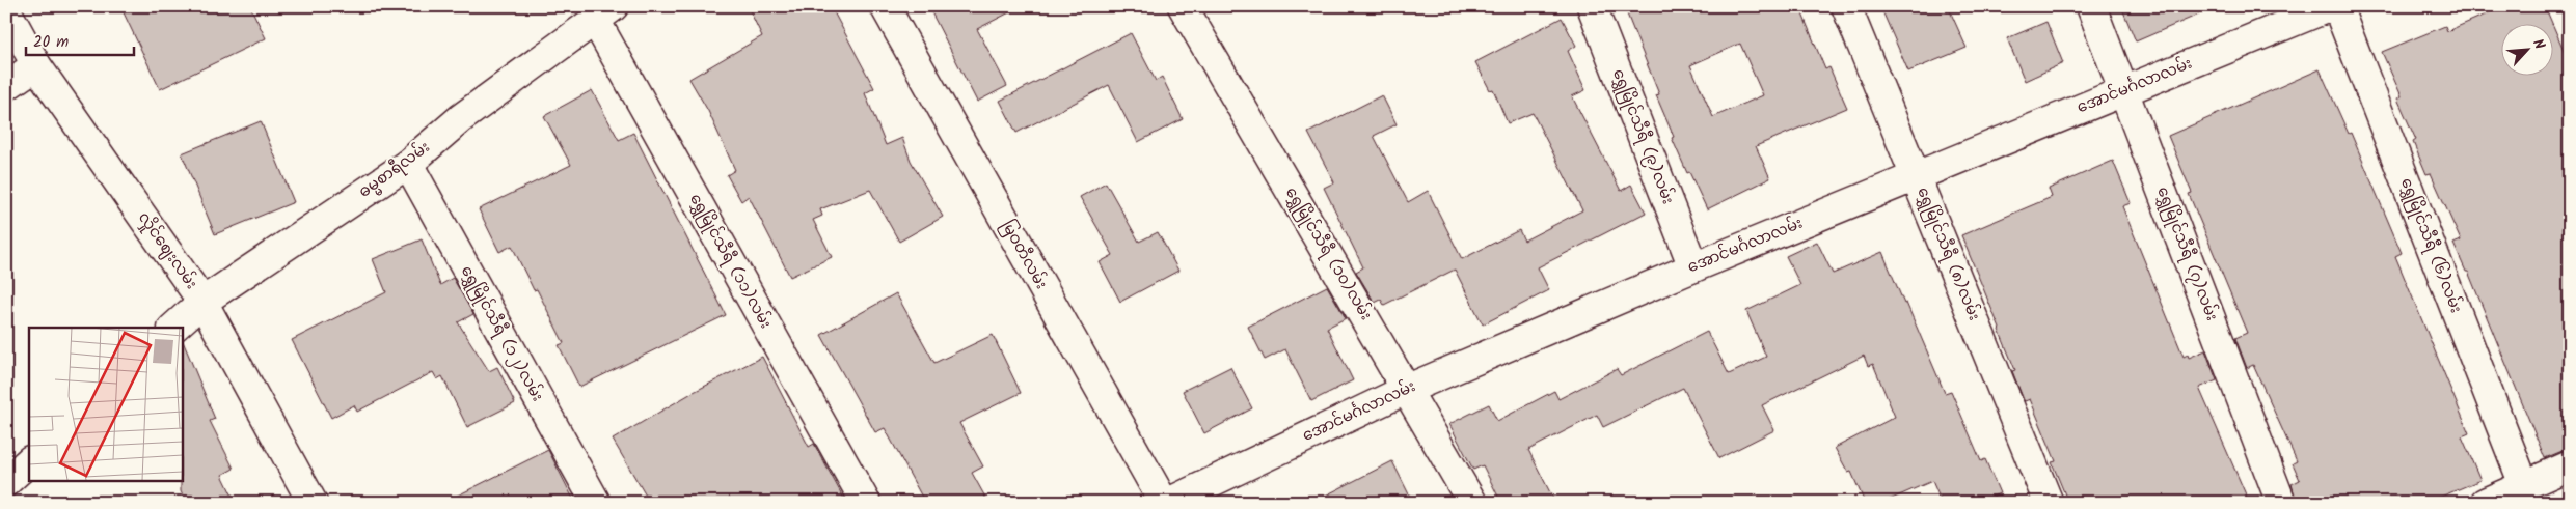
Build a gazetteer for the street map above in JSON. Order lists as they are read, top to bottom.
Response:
{
  "streets": {
    "street": [
      "အောင်မင်္ဂလာလမ်း",
      "ရွှေမြိုင်သီရီ (၉)လမ်း",
      "ဓမ္မစာရီလမ်း",
      "ရွှေမြိုင်သီရီ (၆)လမ်း",
      "လှိုင်ဈေးလမ်း",
      "ရွှေမြိုင်သီရီ (၁၀)လမ်း",
      "ရွှေမြိုင်သီရီ (၈)လမ်း",
      "ရွှေမြိုင်သီရီ (၇)လမ်း",
      "မြဝတီလမ်း",
      "ရွှေမြိုင်သီရီ (၁၁)လမ်း",
      "ရွှေမြိုင်သီရီ (၁၂)လမ်း"
    ]
  },
  "crossings": [
    ["အောင်မင်္ဂလာလမ်း", "ရွှေမြိုင်သီရီ (၉)လမ်း"],
    ["အောင်မင်္ဂလာလမ်း", "ရွှေမြိုင်သီရီ (၁၀)လမ်း"],
    ["အောင်မင်္ဂလာလမ်း", "ရွှေမြိုင်သီရီ (၈)လမ်း"],
    ["အောင်မင်္ဂလာလမ်း", "ရွှေမြိုင်သီရီ (၇)လမ်း"],
    ["ဓမ္မစာရီလမ်း", "လှိုင်ဈေးလမ်း"],
    ["ဓမ္မစာရီလမ်း", "ရွှေမြိုင်သီရီ (၁၁)လမ်း"],
    ["ဓမ္မစာရီလမ်း", "ရွှေမြိုင်သီရီ (၁၂)လမ်း"]
  ],
  "scale_bar": "20 m",
  "north": "top right"
}
